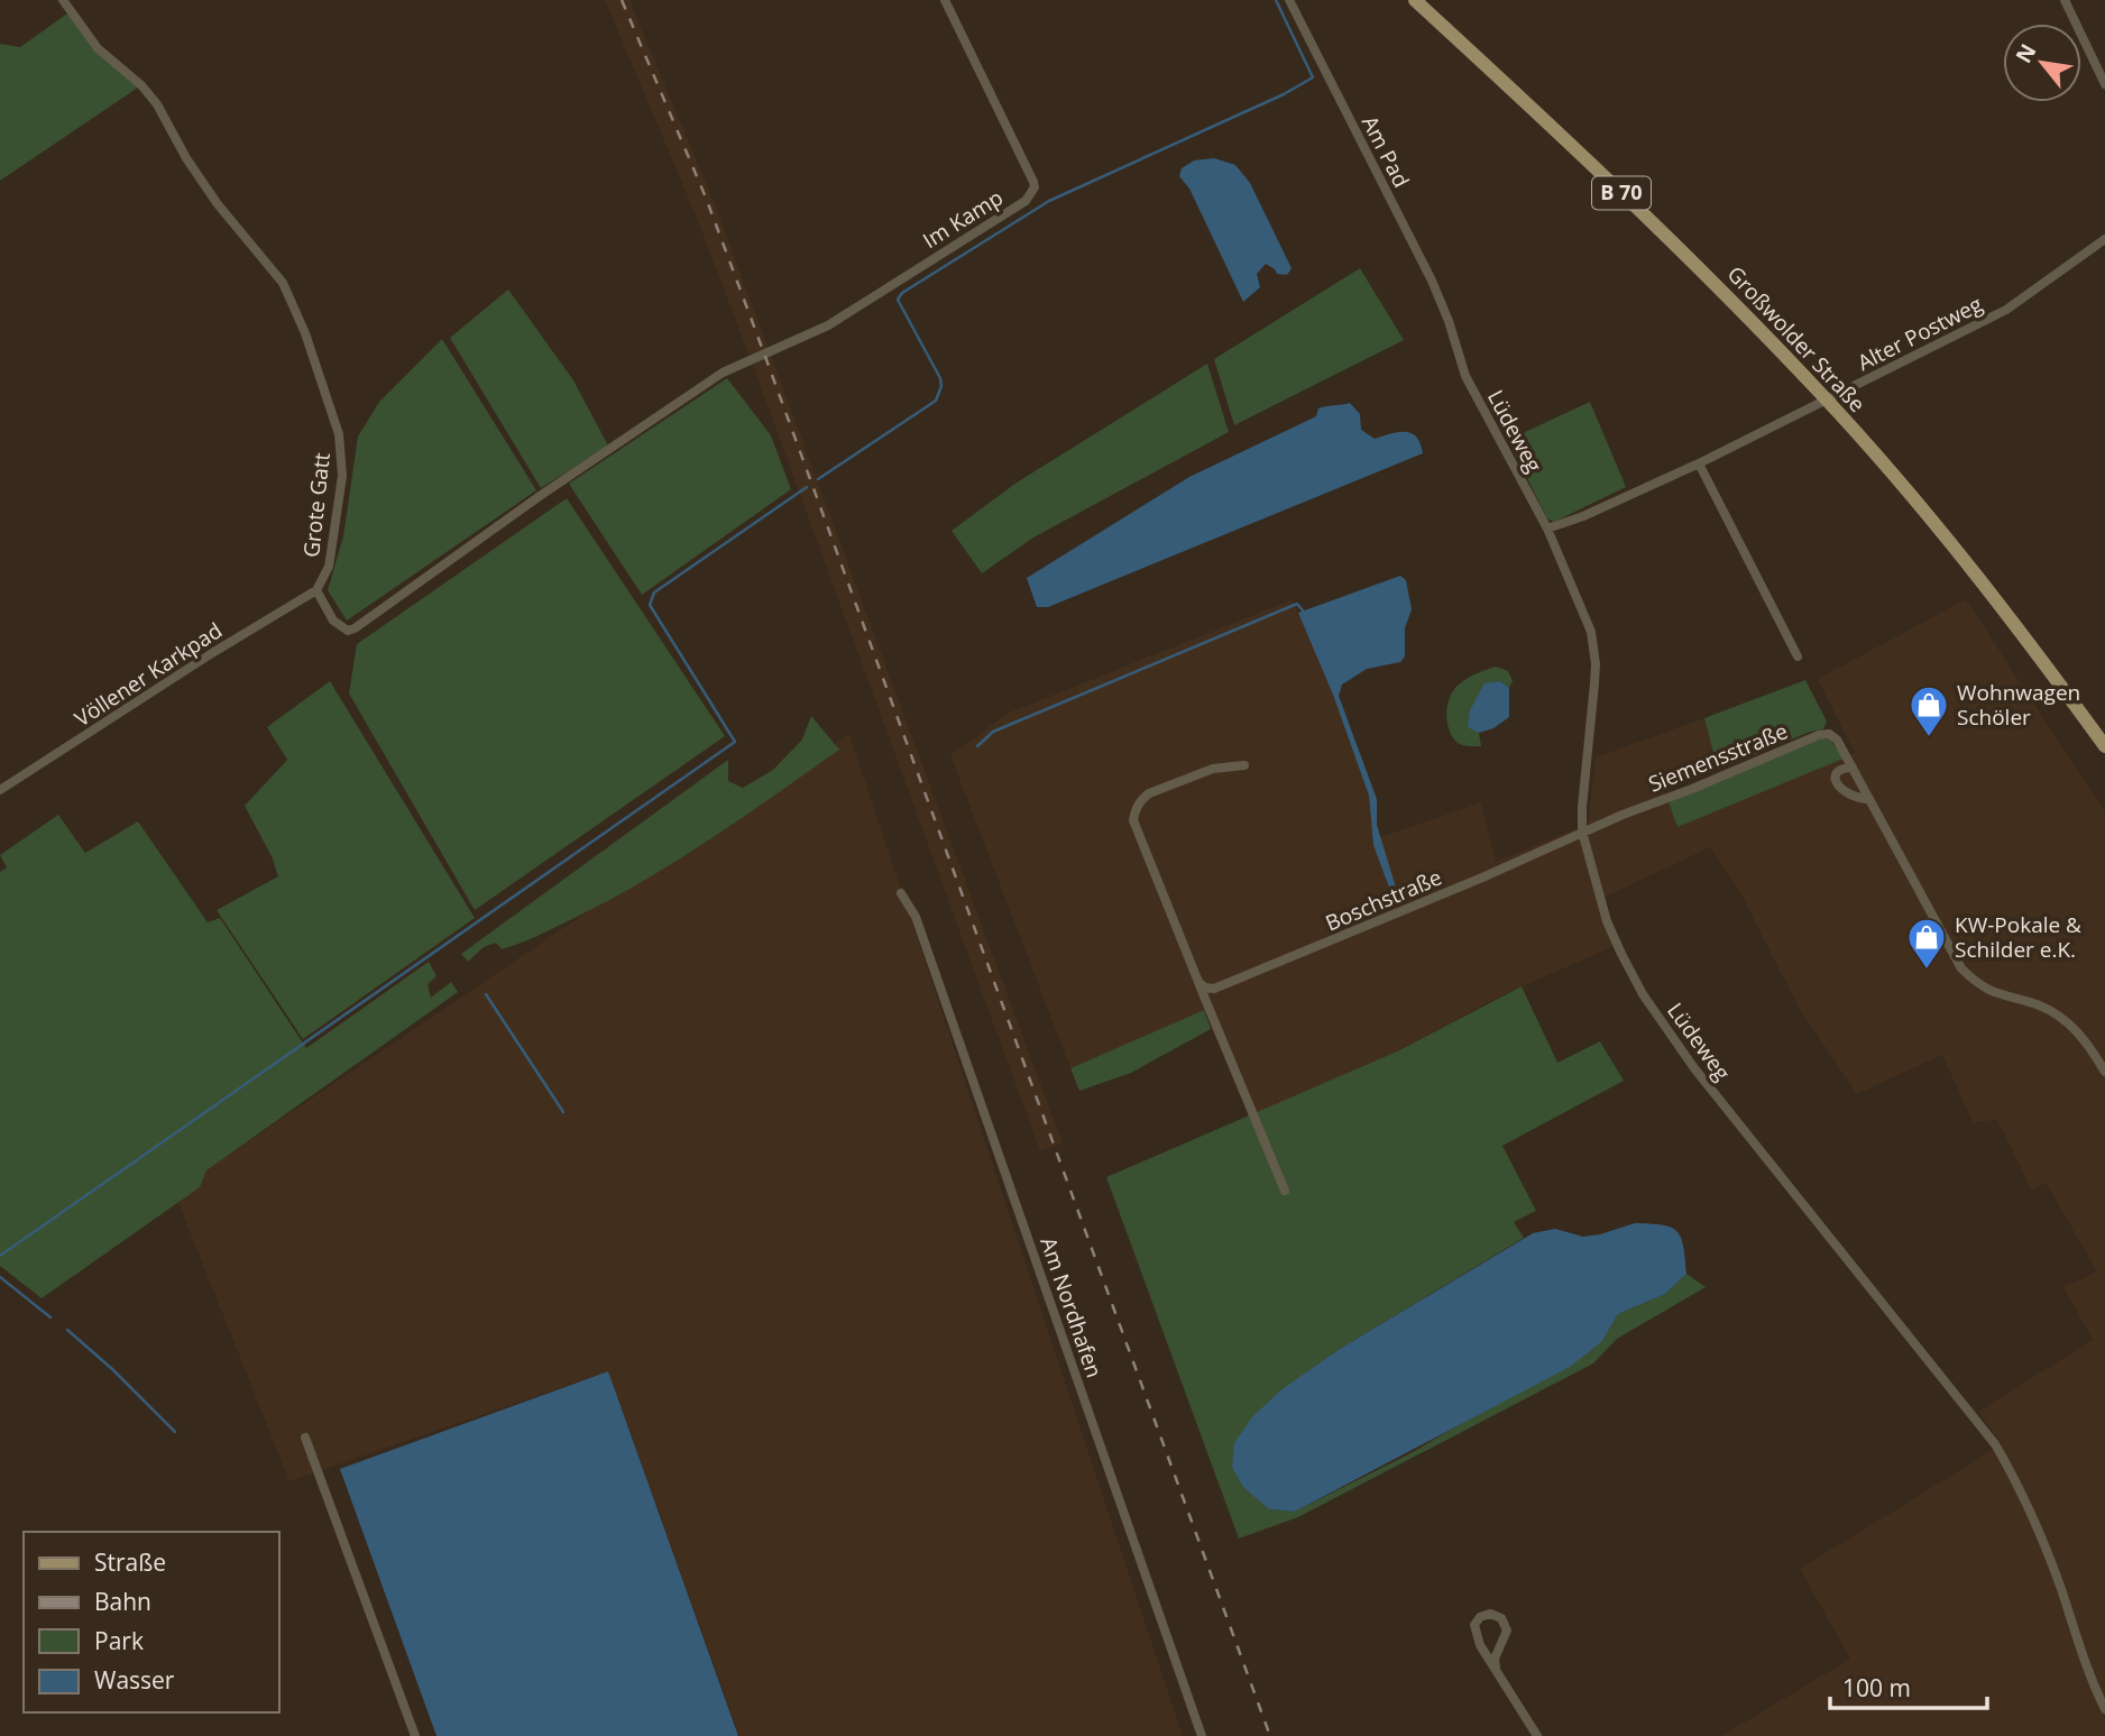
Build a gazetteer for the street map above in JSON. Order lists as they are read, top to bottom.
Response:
{
  "streets": {
    "main road": ["B 70", "Großwolder Straße"],
    "street": [
      "Am Pad",
      "Im Kamp",
      "Alter Postweg",
      "Lüdeweg",
      "Grote Gatt",
      "Völlener Karkpad",
      "Siemensstraße",
      "Boschstraße",
      "Am Nordhafen"
    ]
  },
  "crossings": [
    ["Am Pad", "Lüdeweg"],
    ["Im Kamp", "Grote Gatt"],
    ["Im Kamp", "Völlener Karkpad"],
    ["Alter Postweg", "Lüdeweg"],
    ["Lüdeweg", "Siemensstraße"],
    ["Lüdeweg", "Boschstraße"],
    ["Grote Gatt", "Völlener Karkpad"],
    ["Siemensstraße", "Boschstraße"]
  ],
  "places": {
    "shop": ["Wohnwagen Schöler", "KW-Pokale & Schilder e.K."]
  },
  "legend": [
    "Straße",
    "Bahn",
    "Park",
    "Wasser"
  ],
  "scale_bar": "100 m",
  "north": "top left"
}
